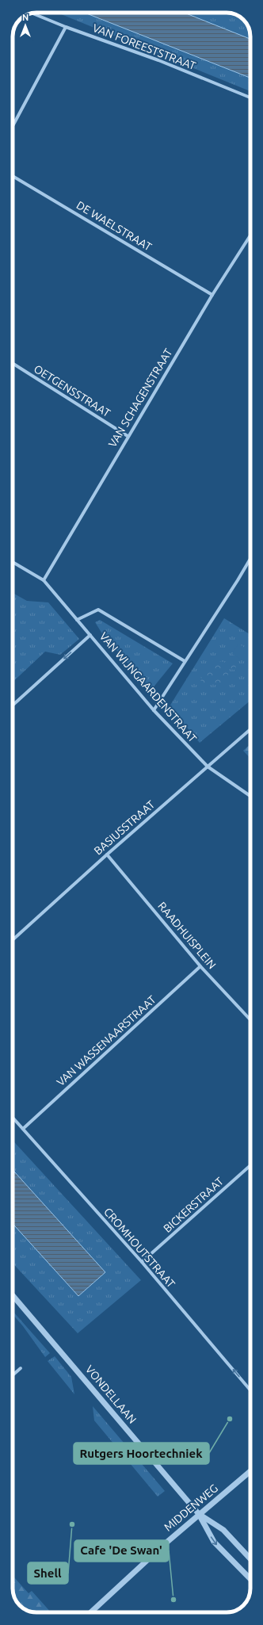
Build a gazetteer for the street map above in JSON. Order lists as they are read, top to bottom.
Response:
{
  "streets": {
    "street": [
      "VAN FOREESTSTRAAT",
      "DE WAELSTRAAT",
      "OETGENSSTRAAT",
      "VAN SCHAGENSTRAAT",
      "VAN WIJNGAARDENSTRAAT",
      "BASIUSSTRAAT",
      "RAADHUISPLEIN",
      "VAN WASSENAARSTRAAT",
      "BICKERSTRAAT",
      "CROMHOUTSTRAAT",
      "VONDELLAAN",
      "MIDDENWEG"
    ]
  },
  "crossings": [
    ["DE WAELSTRAAT", "VAN SCHAGENSTRAAT"],
    ["OETGENSSTRAAT", "VAN SCHAGENSTRAAT"],
    ["VAN SCHAGENSTRAAT", "VAN WIJNGAARDENSTRAAT"],
    ["VAN WIJNGAARDENSTRAAT", "BASIUSSTRAAT"],
    ["BASIUSSTRAAT", "RAADHUISPLEIN"],
    ["RAADHUISPLEIN", "VAN WASSENAARSTRAAT"],
    ["VAN WASSENAARSTRAAT", "CROMHOUTSTRAAT"],
    ["BICKERSTRAAT", "CROMHOUTSTRAAT"],
    ["VONDELLAAN", "MIDDENWEG"]
  ],
  "one_way": ["CROMHOUTSTRAAT"],
  "places": ["Rutgers Hoortechniek", "Shell", "Cafe 'De Swan'"],
  "north": "top"
}
